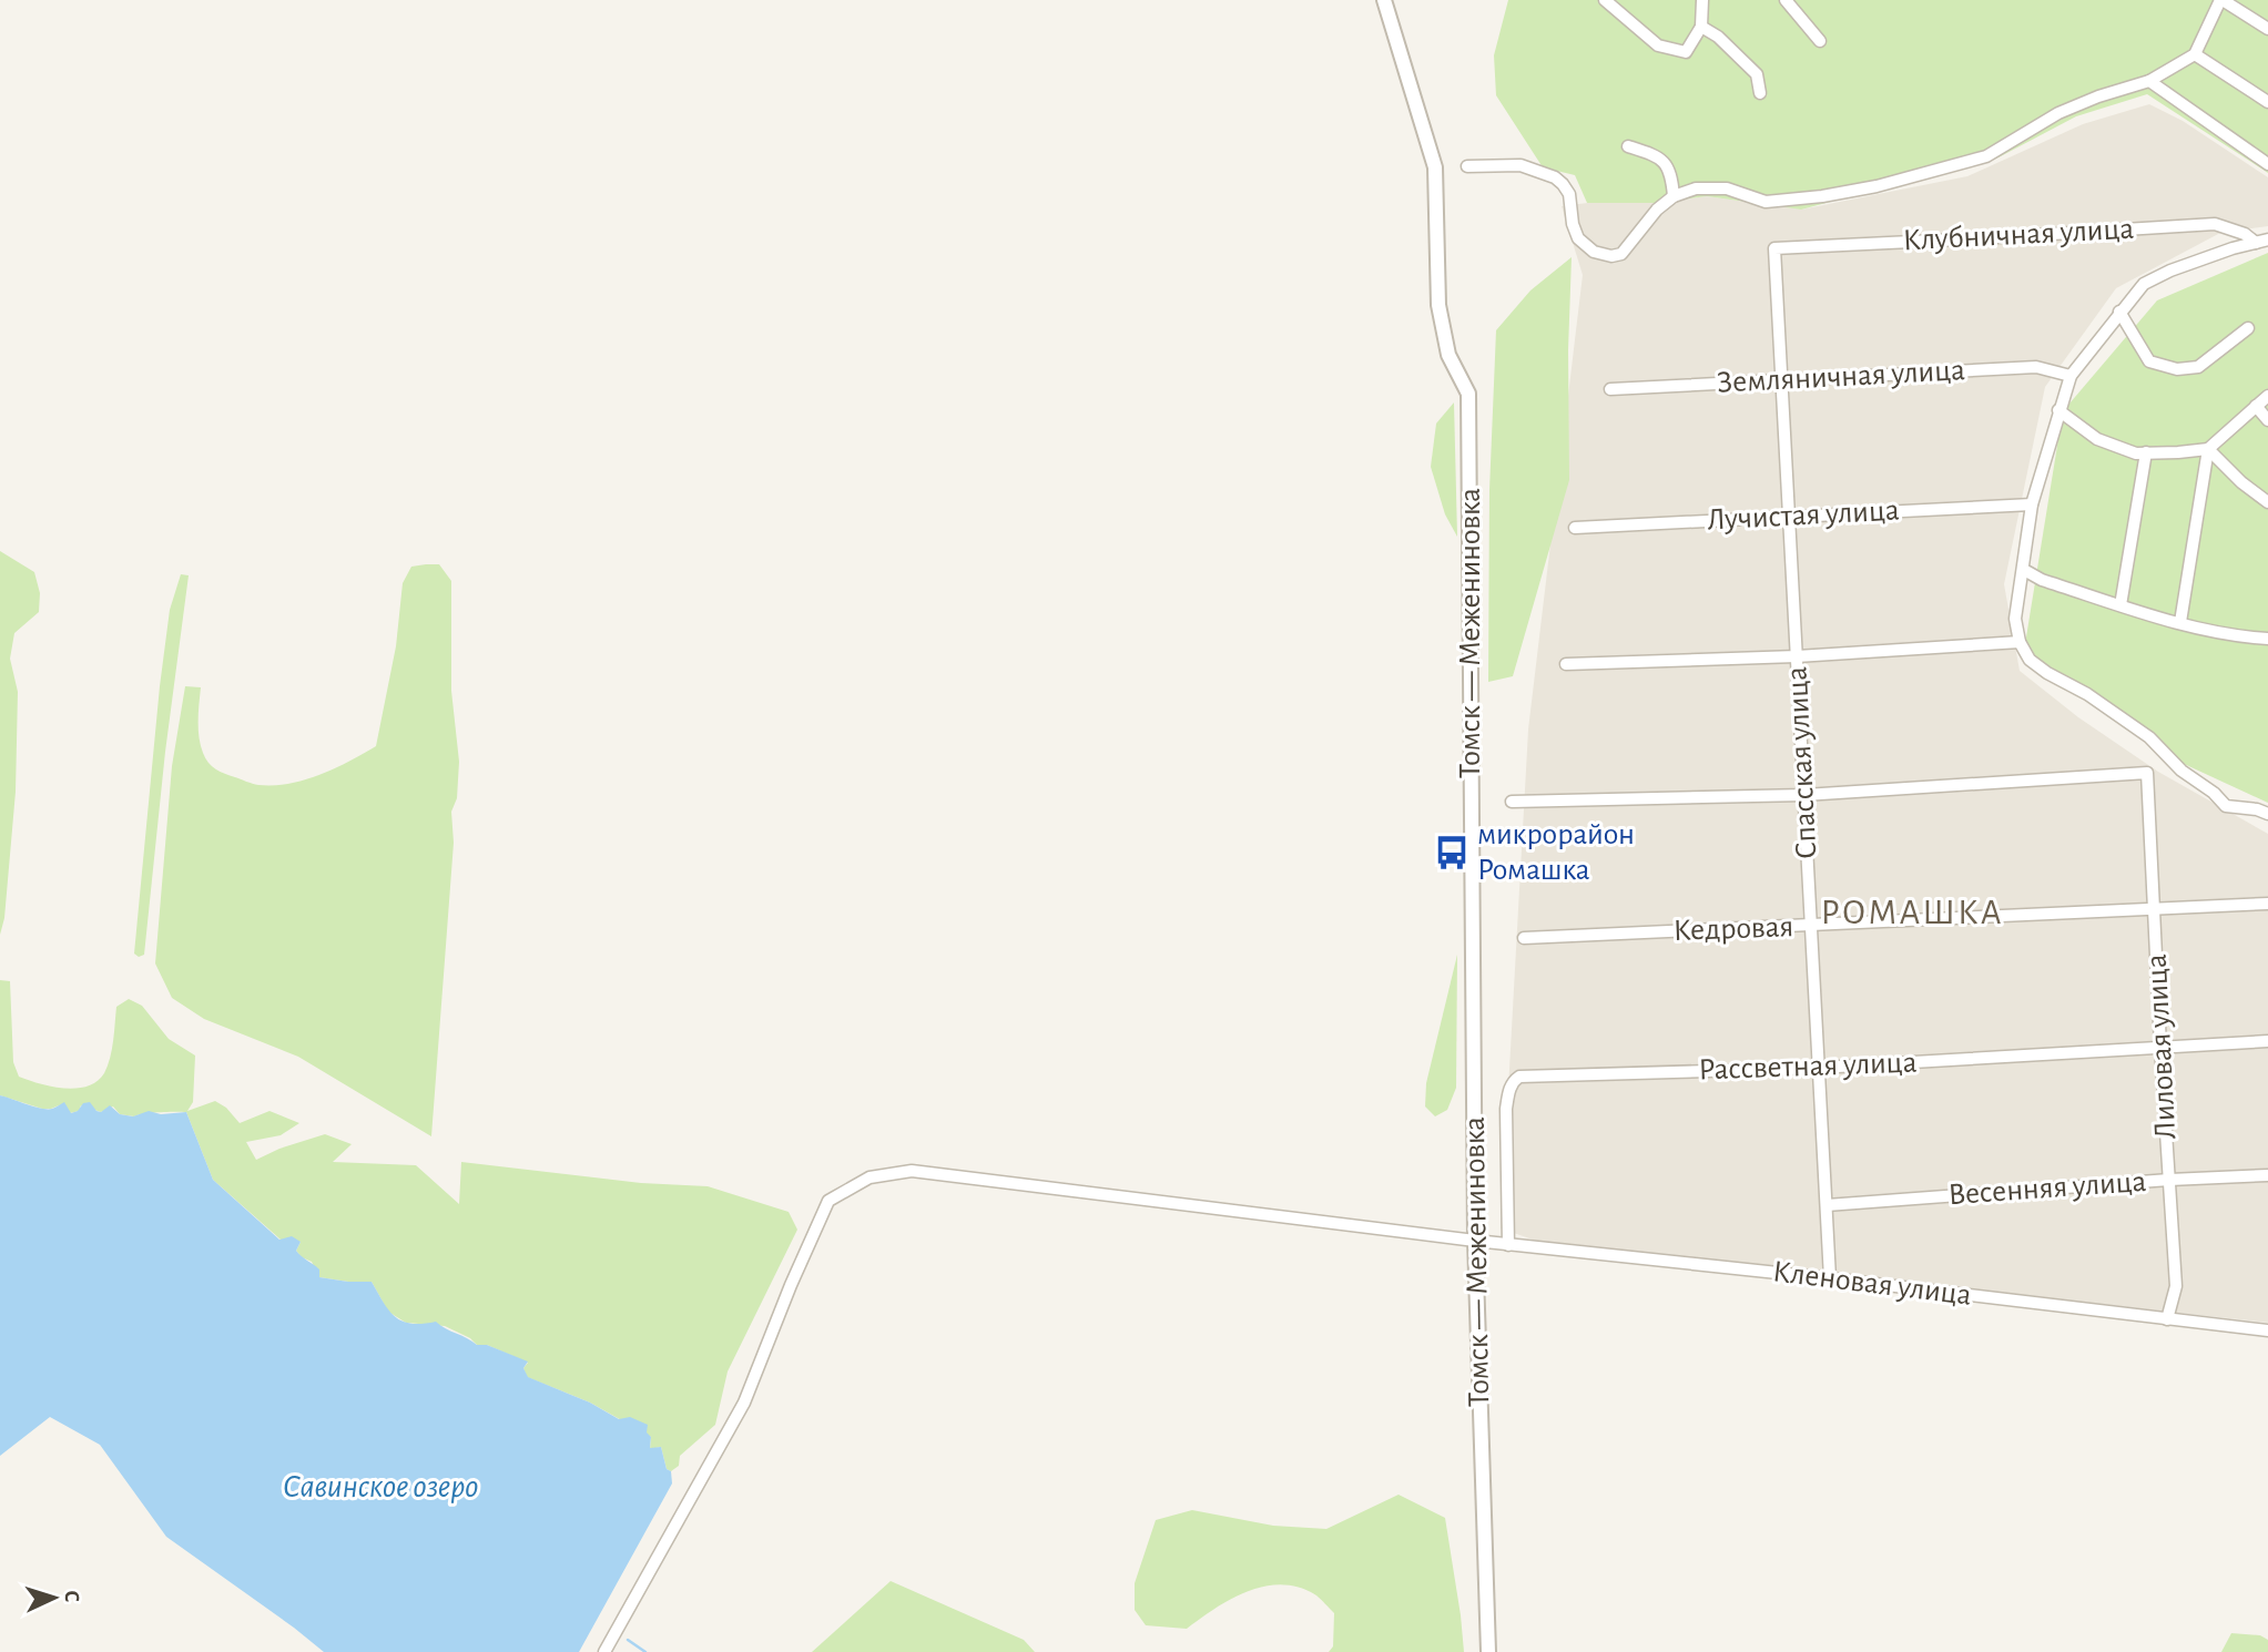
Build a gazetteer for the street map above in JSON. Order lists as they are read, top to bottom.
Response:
{
  "streets": {
    "street": [
      "Клубничная улица",
      "Земляничная улица",
      "Лучистая улица",
      "Томск — Межениновка",
      "Спасская улица",
      "Кедровая",
      "Лиловая улица",
      "Рассветная улица",
      "Весенняя улица",
      "Кленовая улица"
    ]
  },
  "crossings": [
    ["Клубничная улица", "Спасская улица"],
    ["Земляничная улица", "Спасская улица"],
    ["Лучистая улица", "Спасская улица"],
    ["Томск — Межениновка", "Кленовая улица"],
    ["Спасская улица", "Кедровая"],
    ["Спасская улица", "Лиловая улица"],
    ["Спасская улица", "Рассветная улица"],
    ["Спасская улица", "Весенняя улица"],
    ["Спасская улица", "Кленовая улица"],
    ["Кедровая", "Лиловая улица"],
    ["Лиловая улица", "Рассветная улица"],
    ["Лиловая улица", "Весенняя улица"],
    ["Лиловая улица", "Кленовая улица"],
    ["Рассветная улица", "Кленовая улица"]
  ],
  "districts": ["РОМАШКА"],
  "water": ["Савинское озеро"],
  "places": {
    "bus stop": ["микрорайон Ромашка"]
  },
  "north": "right"
}
